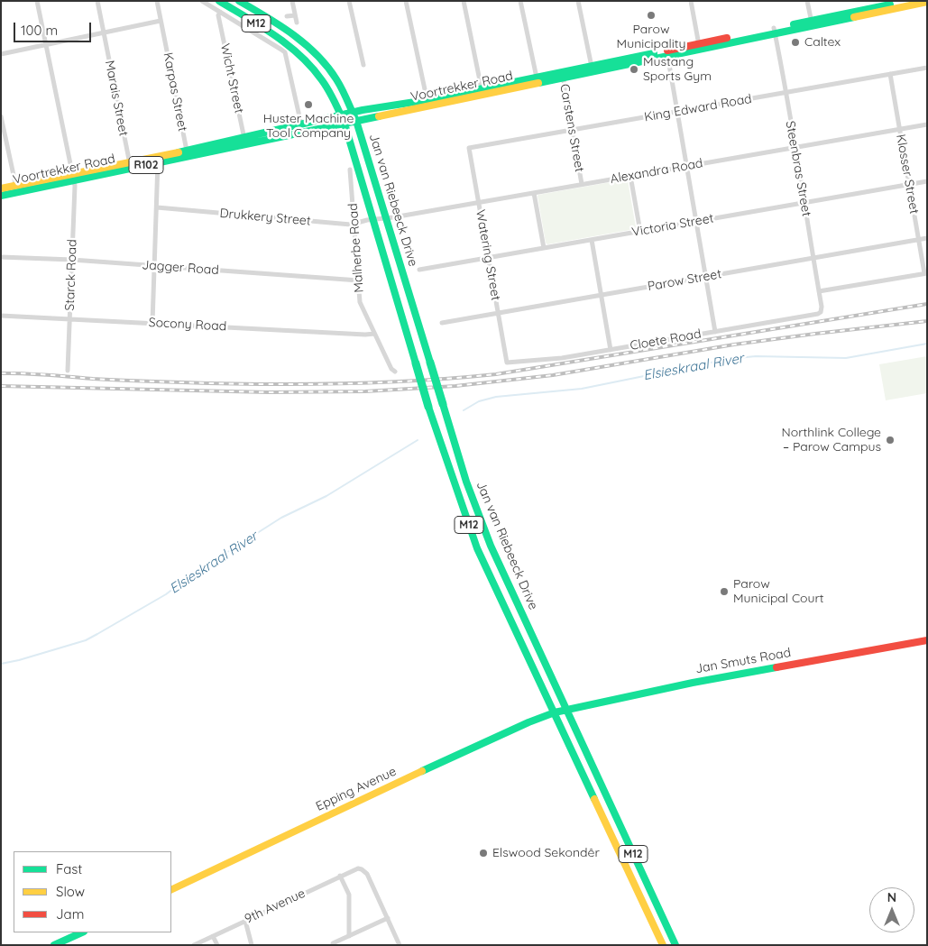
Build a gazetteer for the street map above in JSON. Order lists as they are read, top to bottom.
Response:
{
  "streets": {
    "main road": [
      "M12",
      "Voortrekker Road",
      "R102",
      "Jan van Riebeeck Drive",
      "Jan Smuts Road",
      "Epping Avenue"
    ],
    "street": [
      "Wicht Street",
      "Karpas Street",
      "Marais Street",
      "King Edward Road",
      "Carstens Street",
      "Steenbras Street",
      "Alexandra Road",
      "Klosser Street",
      "Drukkery Street",
      "Victoria Street",
      "Malherbe Road",
      "Watering Street",
      "Jagger Road",
      "Starck Road",
      "Parow Street",
      "Socony Road",
      "Cloete Road",
      "9th Avenue"
    ]
  },
  "crossings": [
    ["M12", "Voortrekker Road"],
    ["M12", "Jan van Riebeeck Drive"],
    ["Wicht Street", "Voortrekker Road"],
    ["Voortrekker Road", "Karpas Street"],
    ["Voortrekker Road", "Marais Street"],
    ["Voortrekker Road", "Carstens Street"],
    ["Voortrekker Road", "Steenbras Street"],
    ["Voortrekker Road", "Jan van Riebeeck Drive"],
    ["Voortrekker Road", "Starck Road"],
    ["King Edward Road", "Carstens Street"],
    ["King Edward Road", "Steenbras Street"],
    ["King Edward Road", "Klosser Street"],
    ["King Edward Road", "Watering Street"],
    ["Carstens Street", "Alexandra Road"],
    ["Steenbras Street", "Alexandra Road"],
    ["Steenbras Street", "Victoria Street"],
    ["Steenbras Street", "Parow Street"],
    ["Steenbras Street", "Cloete Road"],
    ["Alexandra Road", "Klosser Street"],
    ["Alexandra Road", "Jan van Riebeeck Drive"],
    ["Alexandra Road", "Drukkery Street"],
    ["Alexandra Road", "Watering Street"],
    ["Klosser Street", "Victoria Street"],
    ["Klosser Street", "Parow Street"],
    ["Jan van Riebeeck Drive", "Drukkery Street"],
    ["Jan van Riebeeck Drive", "Jan Smuts Road"],
    ["Jan van Riebeeck Drive", "Epping Avenue"],
    ["Drukkery Street", "Malherbe Road"],
    ["Victoria Street", "Watering Street"],
    ["Malherbe Road", "Jagger Road"],
    ["Malherbe Road", "Socony Road"],
    ["Watering Street", "Parow Street"],
    ["Watering Street", "Cloete Road"],
    ["Jagger Road", "Starck Road"],
    ["Starck Road", "Socony Road"],
    ["Jan Smuts Road", "Epping Avenue"]
  ],
  "water": ["Elsieskraal River"],
  "places": [
    "Parow Municipality",
    "Caltex",
    "Mustang Sports Gym",
    "Huster Machine Tool Company",
    "Northlink College – Parow Campus",
    "Parow Municipal Court",
    "Elswood Sekondêr"
  ],
  "legend": ["Fast", "Slow", "Jam"],
  "scale_bar": "100 m",
  "north": "top"
}
